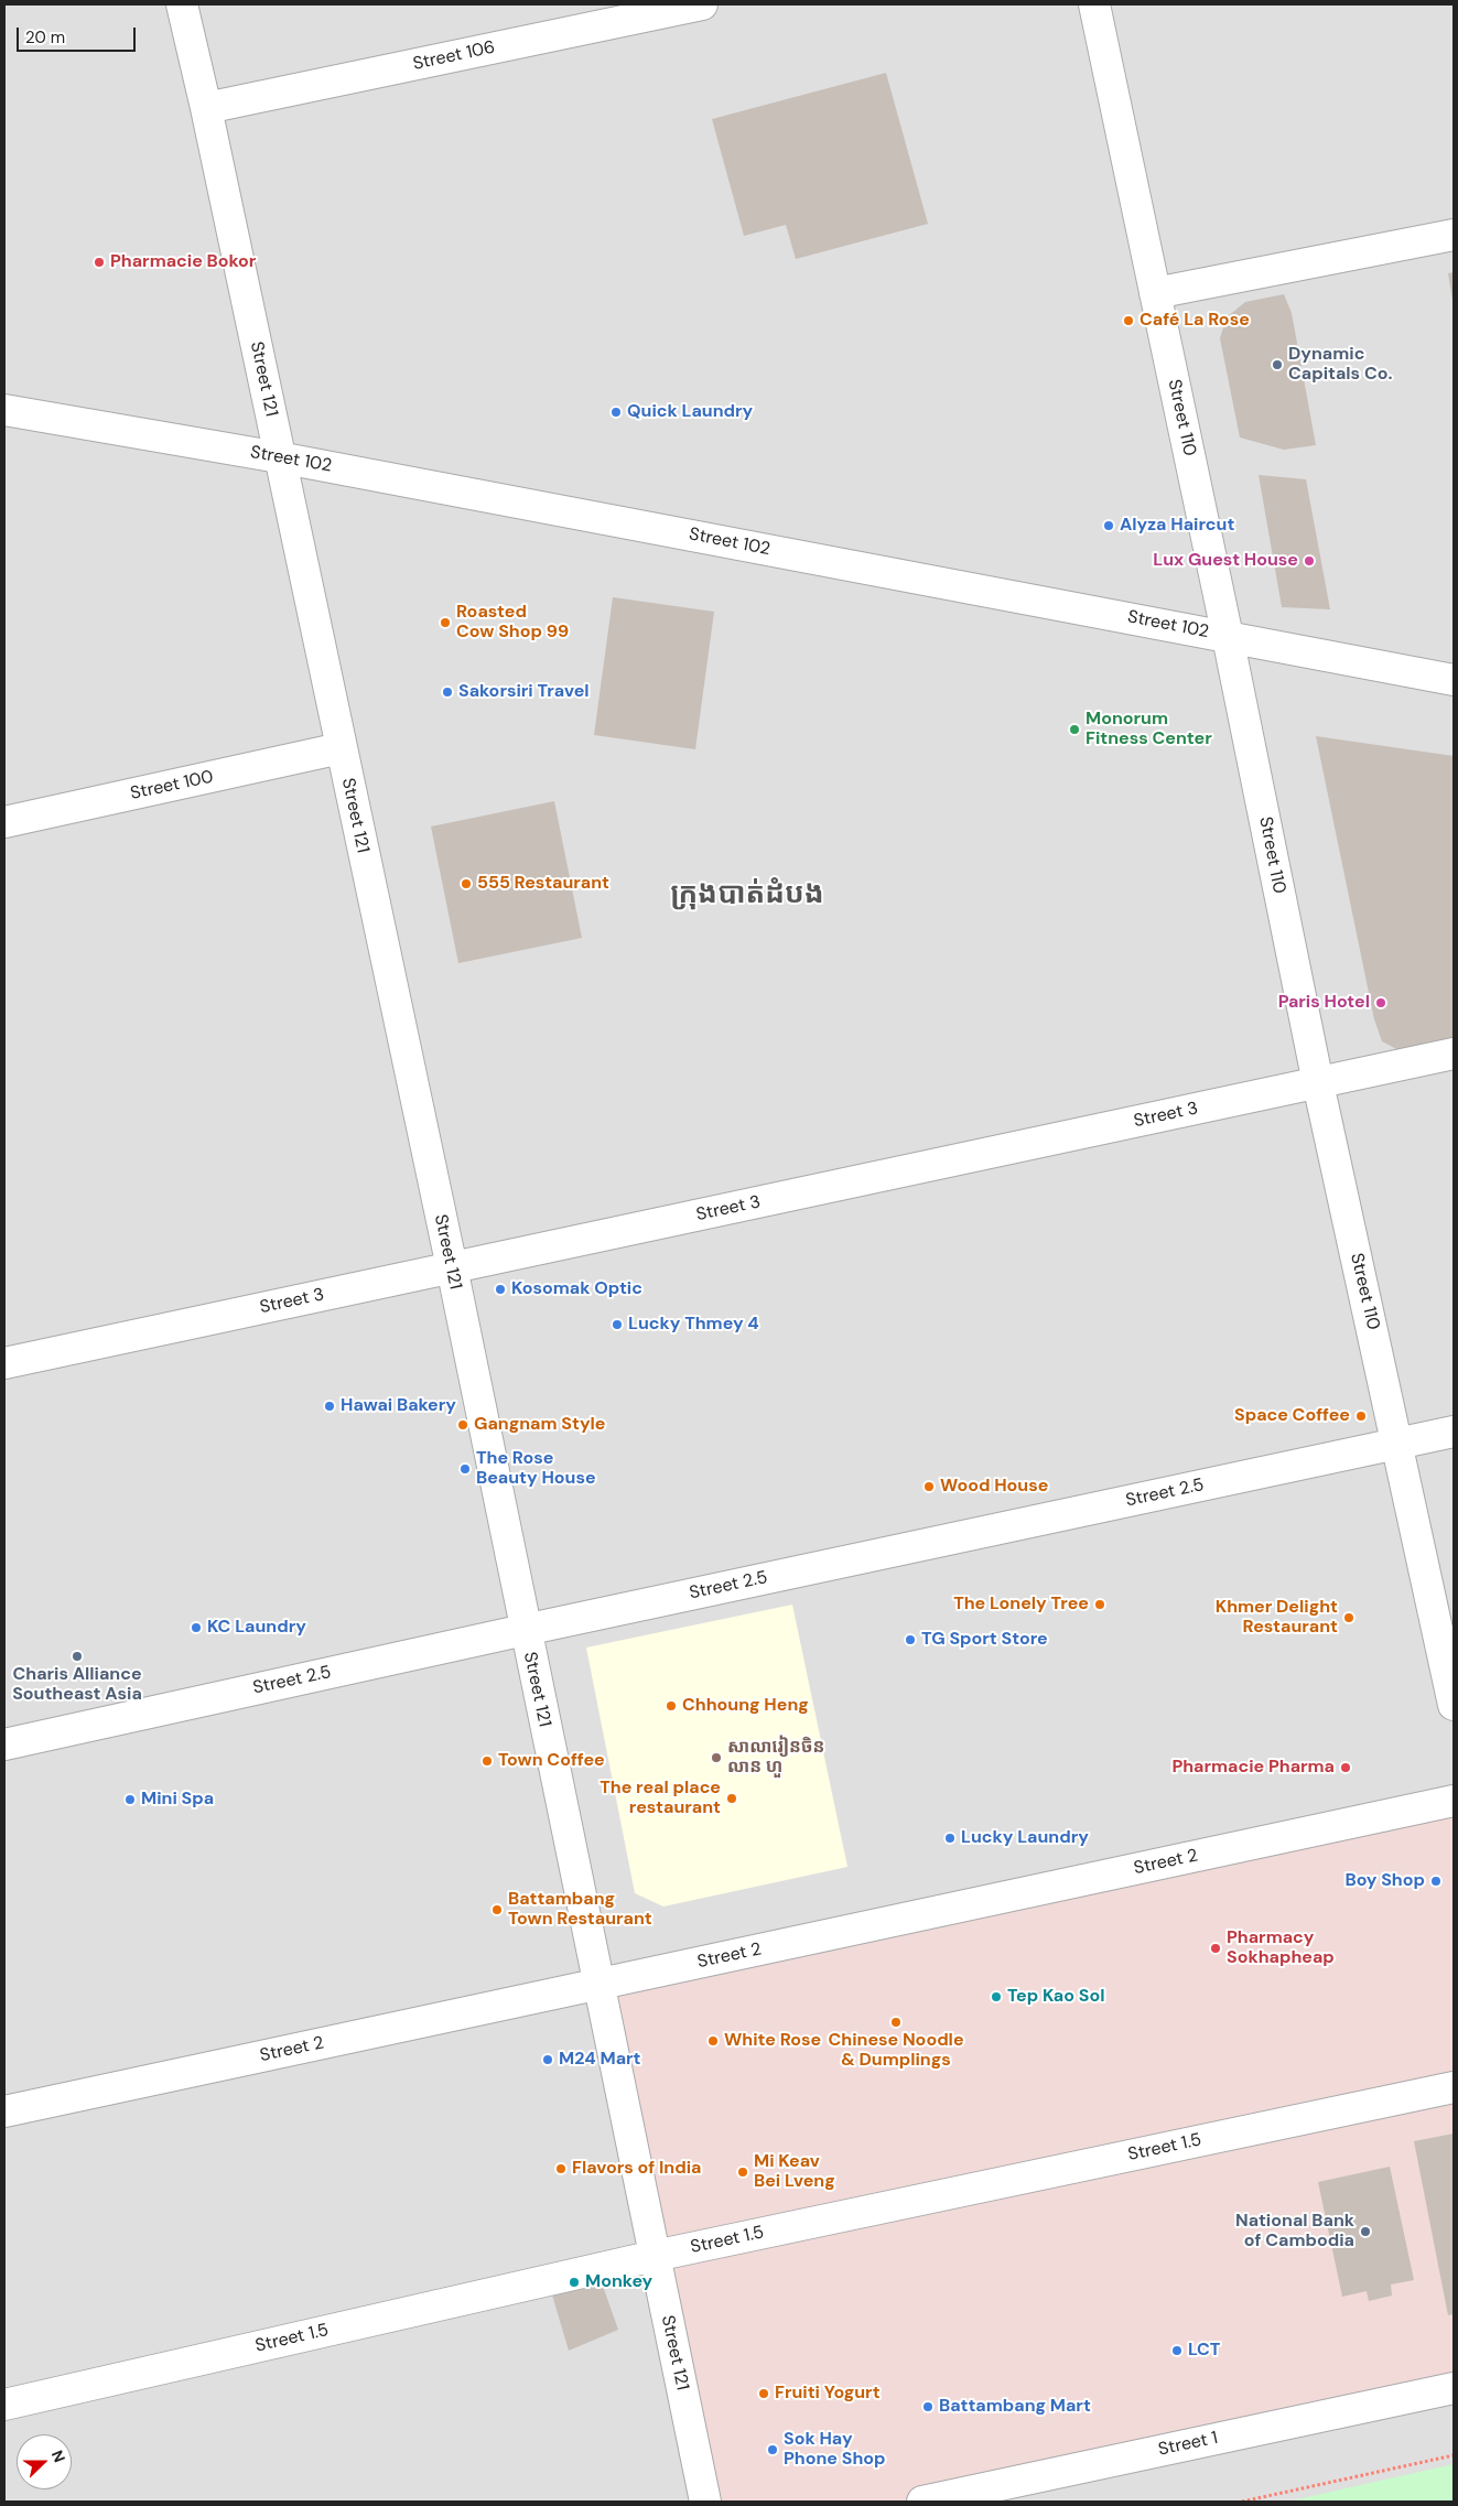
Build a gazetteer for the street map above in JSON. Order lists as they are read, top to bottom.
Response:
{
  "streets": {
    "street": [
      "Street 106",
      "Street 121",
      "Street 110",
      "Street 102",
      "Street 100",
      "Street 3",
      "Street 2.5",
      "Street 2",
      "Street 1.5",
      "Street 1"
    ]
  },
  "crossings": [
    ["Street 106", "Street 121"],
    ["Street 121", "Street 102"],
    ["Street 121", "Street 100"],
    ["Street 121", "Street 3"],
    ["Street 121", "Street 2.5"],
    ["Street 121", "Street 2"],
    ["Street 121", "Street 1.5"],
    ["Street 110", "Street 102"],
    ["Street 110", "Street 3"],
    ["Street 110", "Street 2.5"]
  ],
  "districts": ["ក្រុងបាត់ដំបង"],
  "places": [
    "Pharmacie Bokor",
    "Café La Rose",
    "Dynamic Capitals Co.",
    "Quick Laundry",
    "Alyza Haircut",
    "Lux Guest House",
    "Roasted Cow Shop 99",
    "Sakorsiri Travel",
    "Monorum Fitness Center",
    "555 Restaurant",
    "Paris Hotel",
    "Kosomak Optic",
    "Lucky Thmey 4",
    "Hawai Bakery",
    "Space Coffee",
    "Gangnam Style",
    "The Rose Beauty House",
    "Wood House",
    "The Lonely Tree",
    "Khmer Delight Restaurant",
    "KC Laundry",
    "TG Sport Store",
    "Charis Alliance Southeast Asia",
    "Chhoung Heng",
    "សាលារៀនចិន លាន ហួ",
    "Town Coffee",
    "Pharmacie Pharma",
    "The real place restaurant",
    "Mini Spa",
    "Lucky Laundry",
    "Boy Shop",
    "Battambang Town Restaurant",
    "Pharmacy Sokhapheap",
    "Tep Kao Sol",
    "Chinese Noodle & Dumplings",
    "White Rose",
    "M24 Mart",
    "Flavors of India",
    "Mi Keav Bei Lveng",
    "National Bank of Cambodia",
    "Monkey",
    "LCT",
    "Fruiti Yogurt",
    "Battambang Mart",
    "Sok Hay Phone Shop"
  ],
  "scale_bar": "20 m",
  "north": "right"
}
